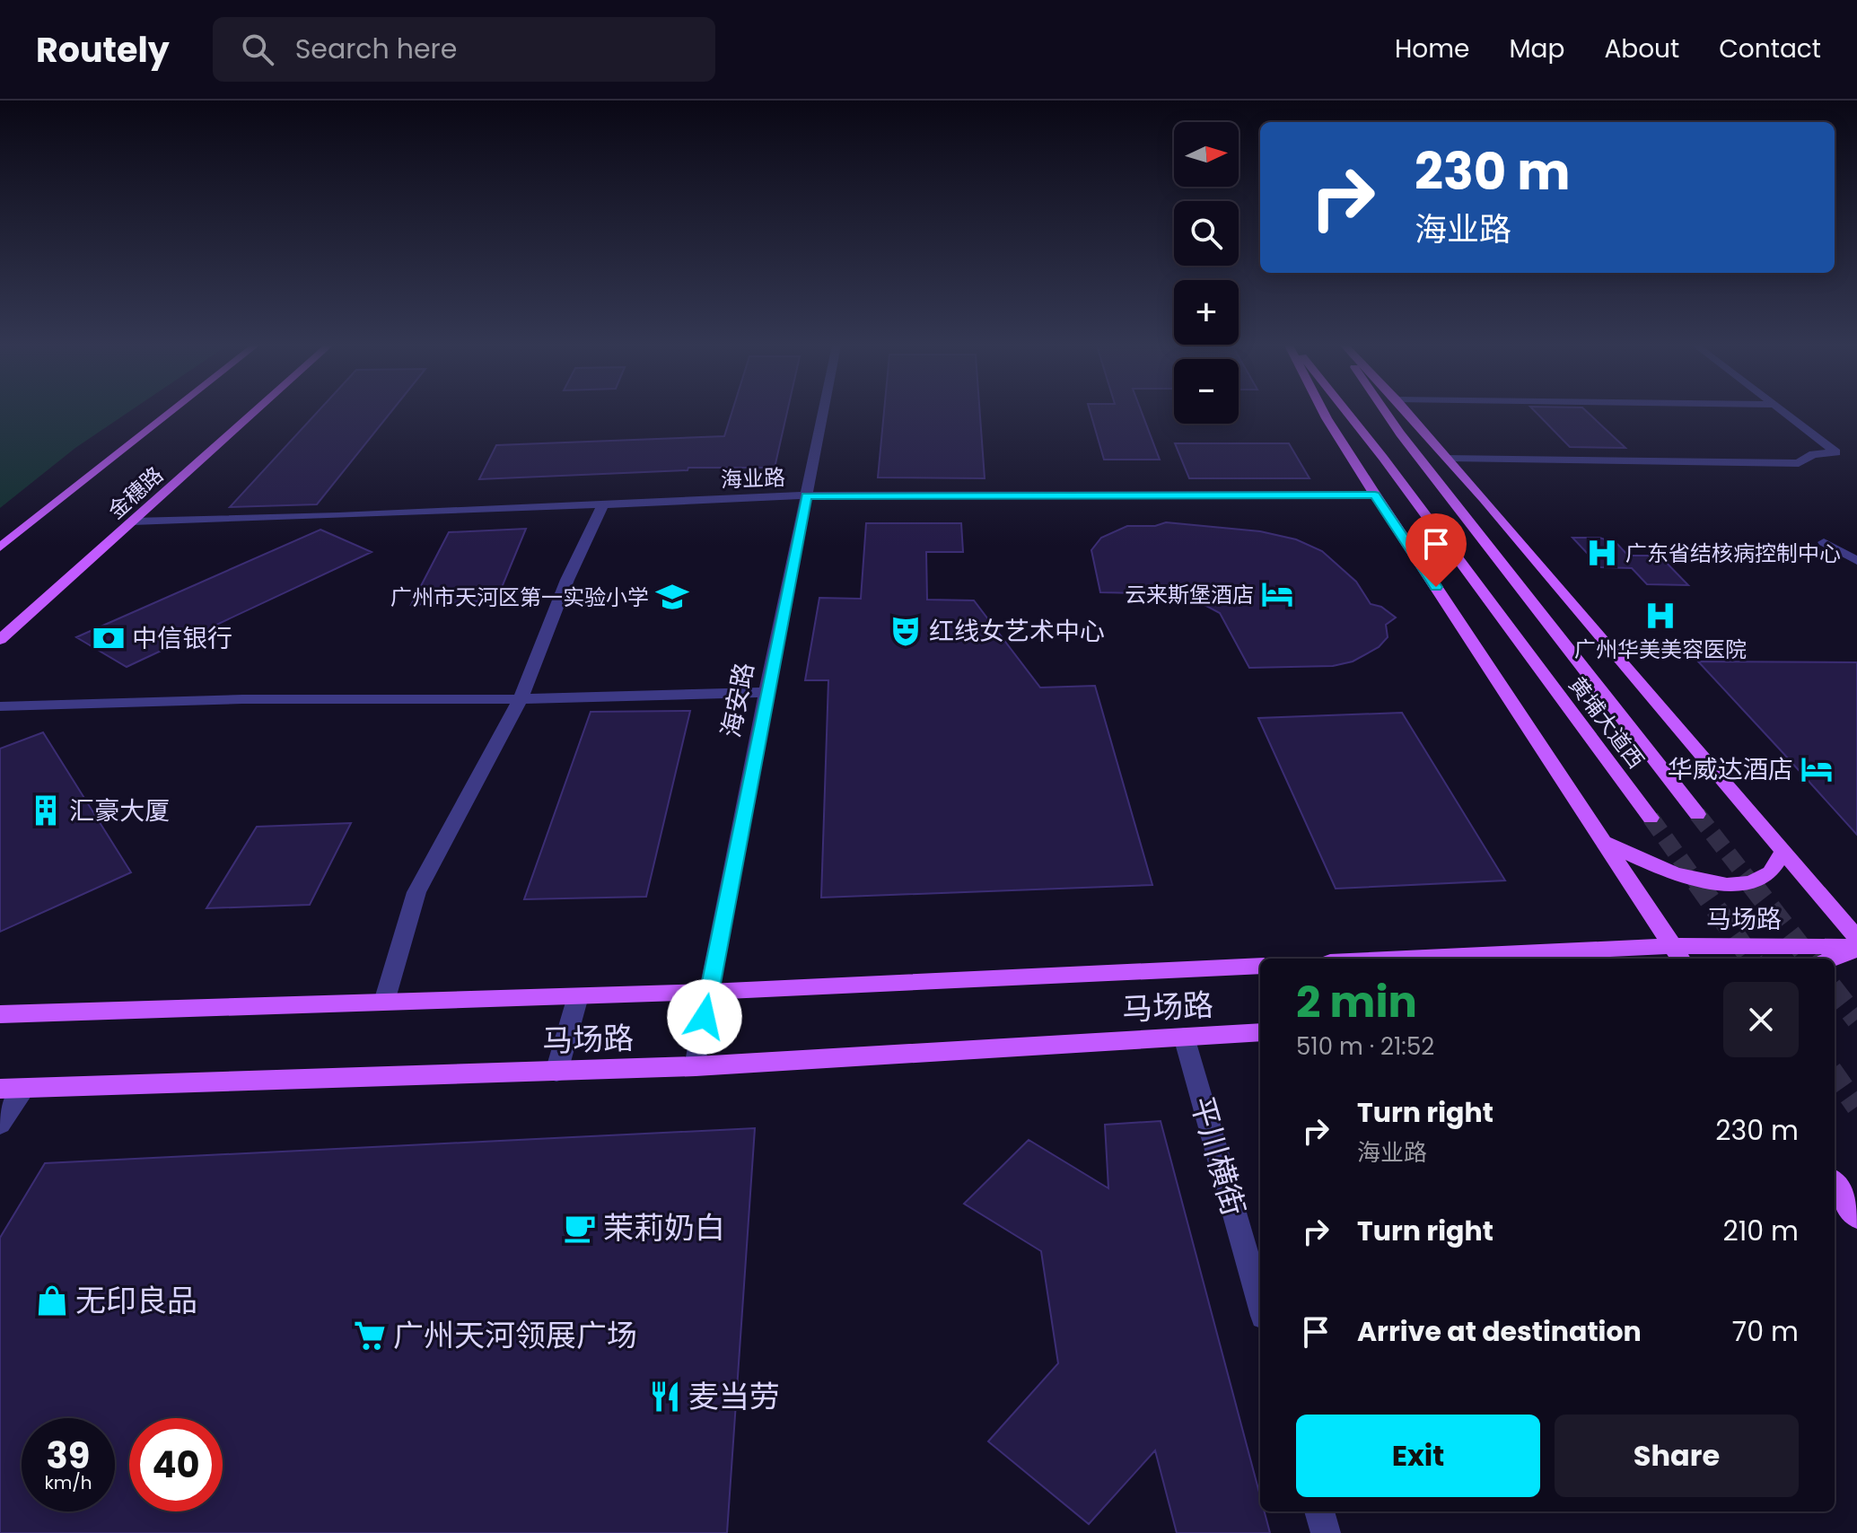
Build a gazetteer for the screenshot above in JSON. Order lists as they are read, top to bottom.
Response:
{
  "streets": {
    "main road": ["金穗路", "黄埔大道西", "马场路"],
    "street": ["海业路", "海安路", "平川横街"]
  },
  "crossings": [
    ["海业路", "金穗路"],
    ["海业路", "海安路"],
    ["海安路", "马场路"],
    ["马场路", "平川横街"]
  ],
  "places": {
    "hospital": ["广东省结核病控制中心", "广州华美美容医院"],
    "hotel": ["云来斯堡酒店", "华威达酒店"],
    "school or university": ["广州市天河区第一实验小学"],
    "theatre": ["红线女艺术中心"],
    "bank": ["中信银行"],
    "building": ["汇豪大厦"],
    "cafe": ["茉莉奶白"],
    "shop": ["无印良品"],
    "supermarket": ["广州天河领展广场"],
    "restaurant": ["麦当劳"]
  },
  "north": "right",
  "page": {
    "header": "Routely",
    "search": "Search here",
    "nav": [
      "Home",
      "Map",
      "About",
      "Contact"
    ],
    "map_buttons": ["+", "−"],
    "turn": ["230 m", "海业路"],
    "heading": ["2 min", "510 m · 21:52"],
    "list": [
      {
        "name": "Turn right",
        "note": "海业路",
        "value": "230 m"
      },
      {
        "name": "Turn right",
        "value": "210 m"
      },
      {
        "name": "Arrive at destination",
        "value": "70 m"
      }
    ],
    "buttons": ["Exit", "Share"],
    "speed": "39 km/h",
    "limit": "40"
  }
}
